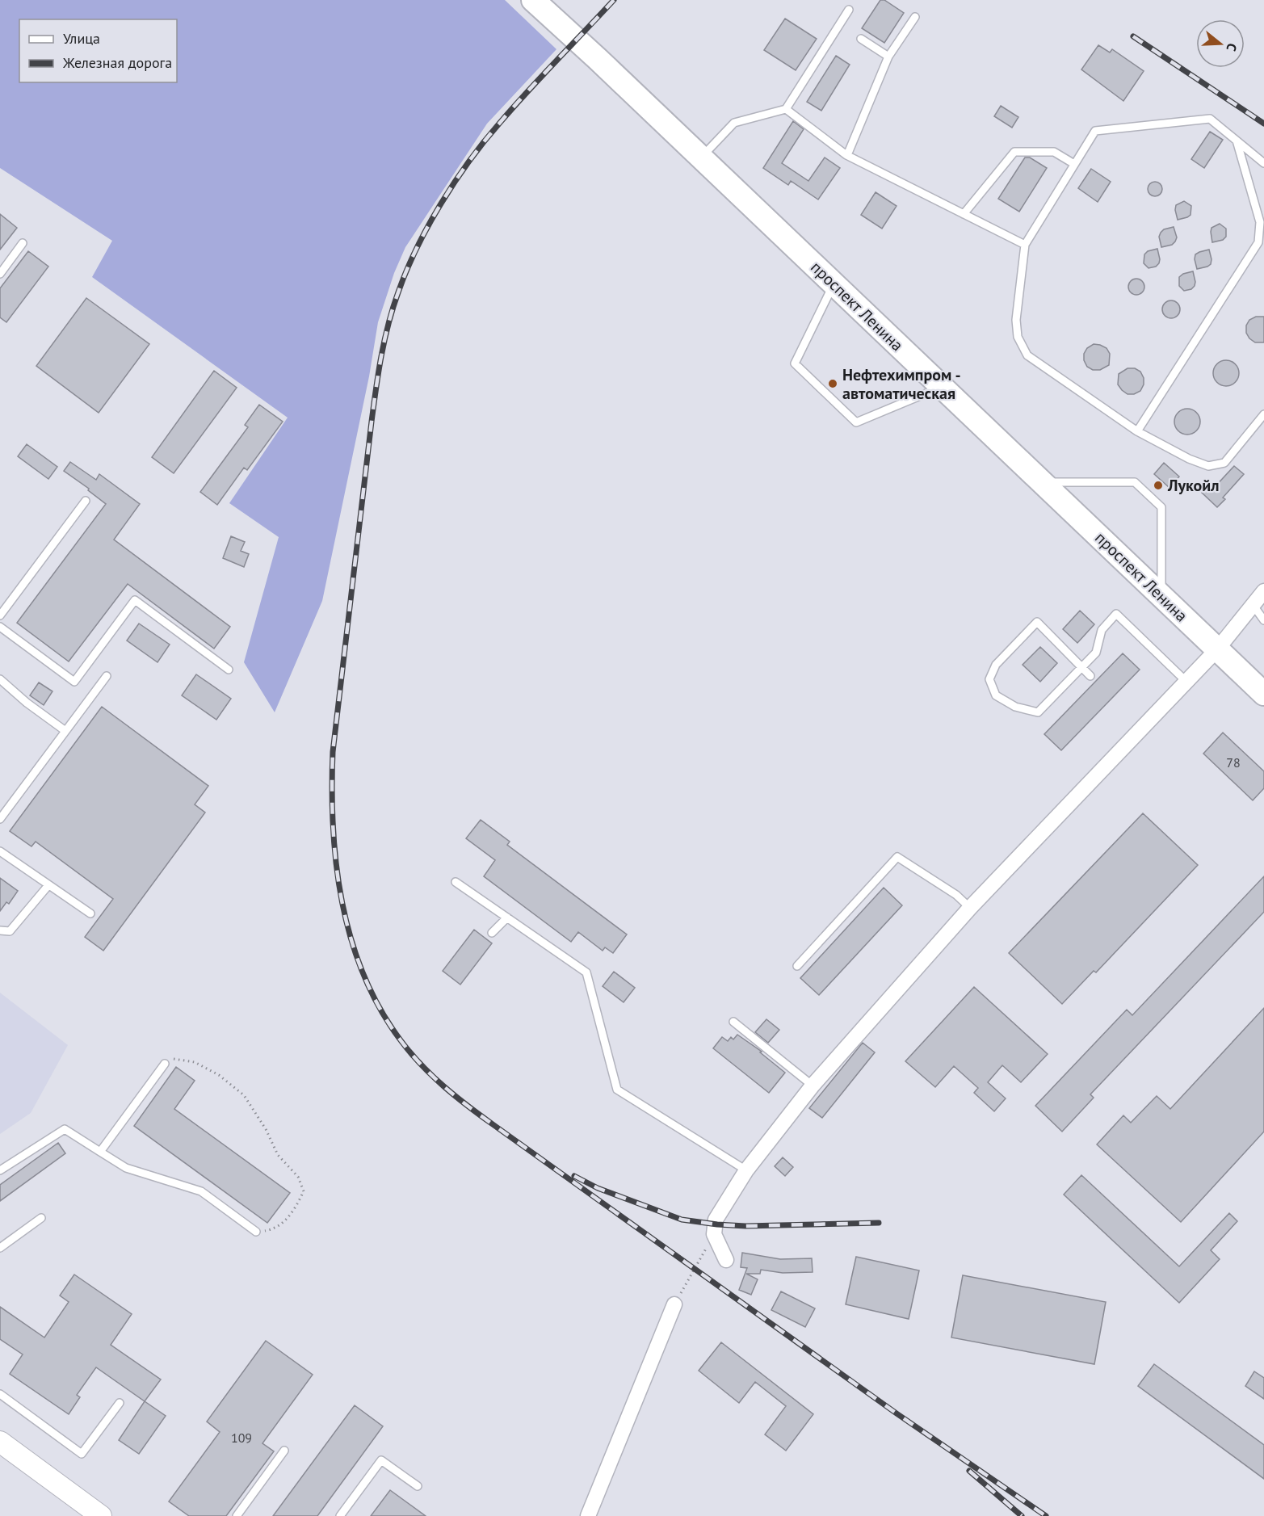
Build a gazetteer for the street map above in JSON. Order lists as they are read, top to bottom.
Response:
{
  "streets": {
    "main road": ["проспект Ленина"]
  },
  "places": ["Нефтехимпром - автоматическая", "Лукойл"],
  "house_numbers": ["78", "109"],
  "legend": ["Улица", "Железная дорога"],
  "north": "right"
}
